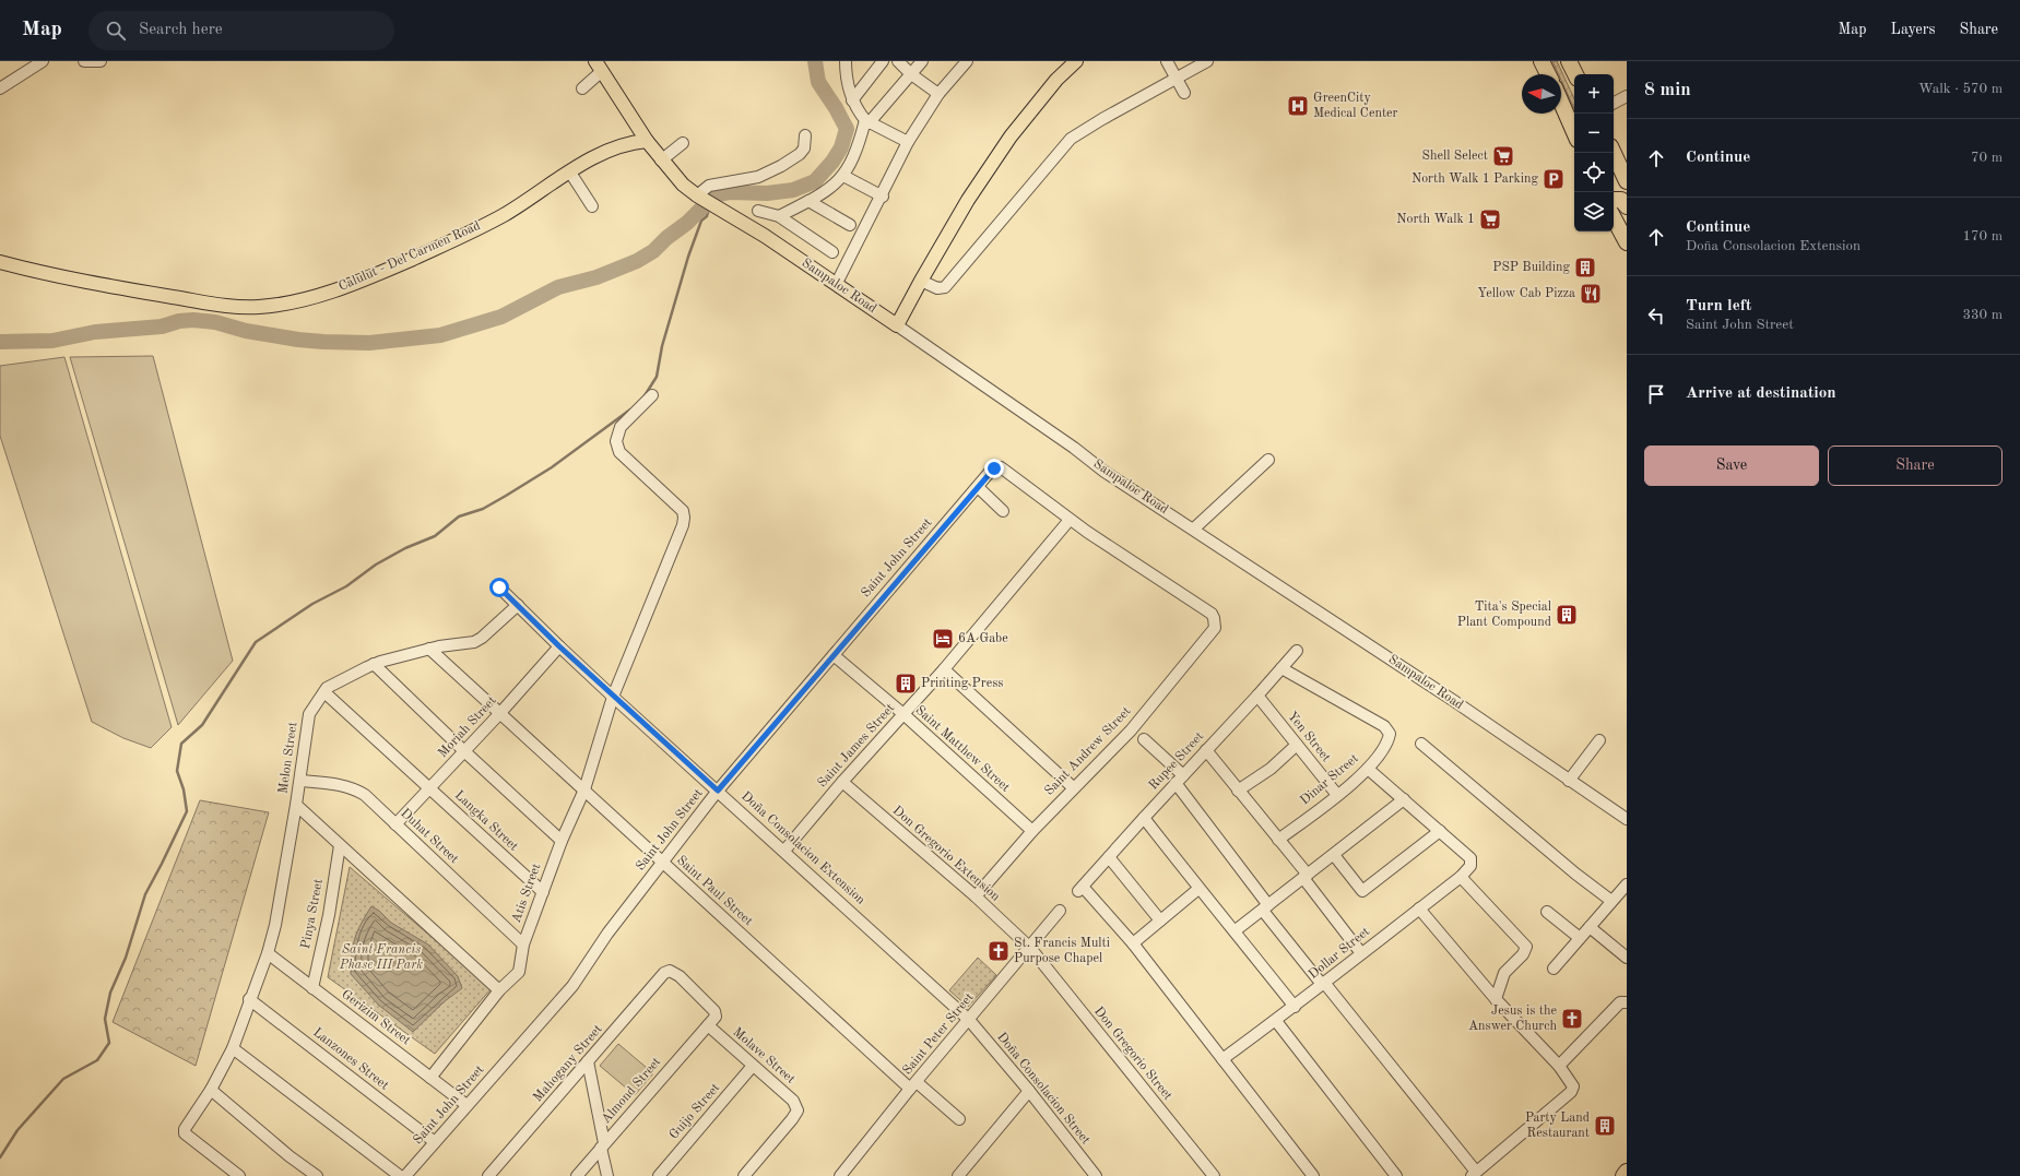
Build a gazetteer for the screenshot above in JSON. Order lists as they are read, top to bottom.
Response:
{
  "streets": {
    "main road": ["Calulut - Del Carmen Road", "Sampaloc Road"],
    "street": [
      "Saint John Street",
      "Moriah Street",
      "Yen Street",
      "Saint James Street",
      "Saint Matthew Street",
      "Saint Andrew Street",
      "Melon Street",
      "Rupee Street",
      "Dinar Street",
      "Langka Street",
      "Duhat Street",
      "Doña Consolacion Extension",
      "Don Gregorio Extension",
      "Saint Paul Street",
      "Atis Street",
      "Pinya Street",
      "Dollar Street",
      "Gerizim Street",
      "Saint Peter Street",
      "Don Gregorio Street",
      "Molave Street",
      "Lanzones Street",
      "Mahogany Street",
      "Doña Consolacion Street",
      "Almond Street",
      "Guijo Street"
    ]
  },
  "crossings": [
    ["Calulut - Del Carmen Road", "Sampaloc Road"],
    ["Saint John Street", "Saint James Street"],
    ["Saint John Street", "Saint Matthew Street"],
    ["Saint John Street", "Saint Andrew Street"],
    ["Saint John Street", "Doña Consolacion Extension"],
    ["Saint John Street", "Saint Paul Street"],
    ["Saint John Street", "Gerizim Street"],
    ["Saint John Street", "Lanzones Street"],
    ["Moriah Street", "Langka Street"],
    ["Moriah Street", "Duhat Street"],
    ["Moriah Street", "Doña Consolacion Extension"],
    ["Moriah Street", "Saint Paul Street"],
    ["Yen Street", "Rupee Street"],
    ["Yen Street", "Dinar Street"],
    ["Saint James Street", "Saint Matthew Street"],
    ["Saint James Street", "Saint Andrew Street"],
    ["Saint James Street", "Doña Consolacion Extension"],
    ["Saint James Street", "Don Gregorio Extension"],
    ["Saint Matthew Street", "Saint Andrew Street"],
    ["Saint Andrew Street", "Don Gregorio Extension"],
    ["Melon Street", "Langka Street"],
    ["Melon Street", "Duhat Street"],
    ["Melon Street", "Doña Consolacion Extension"],
    ["Melon Street", "Saint Paul Street"],
    ["Melon Street", "Atis Street"],
    ["Melon Street", "Pinya Street"],
    ["Rupee Street", "Dinar Street"],
    ["Langka Street", "Atis Street"],
    ["Duhat Street", "Atis Street"],
    ["Doña Consolacion Extension", "Atis Street"],
    ["Doña Consolacion Extension", "Saint Peter Street"],
    ["Doña Consolacion Extension", "Doña Consolacion Street"],
    ["Don Gregorio Extension", "Saint Peter Street"],
    ["Don Gregorio Extension", "Don Gregorio Street"],
    ["Saint Paul Street", "Atis Street"],
    ["Saint Paul Street", "Saint Peter Street"],
    ["Atis Street", "Gerizim Street"],
    ["Pinya Street", "Gerizim Street"],
    ["Saint Peter Street", "Don Gregorio Street"],
    ["Saint Peter Street", "Doña Consolacion Street"],
    ["Molave Street", "Mahogany Street"],
    ["Molave Street", "Almond Street"],
    ["Molave Street", "Guijo Street"],
    ["Mahogany Street", "Almond Street"]
  ],
  "parks": ["Saint Francis Phase III Park"],
  "places": {
    "hospital": ["GreenCity Medical Center"],
    "supermarket": ["Shell Select", "North Walk 1"],
    "parking": ["North Walk 1 Parking"],
    "building": [
      "PSP Building",
      "Tita's Special Plant Compound",
      "Printing Press",
      "Party Land Restaurant"
    ],
    "restaurant": ["Yellow Cab Pizza"],
    "hotel": ["6A Gabe"],
    "church": ["St. Francis Multi Purpose Chapel", "Jesus is the Answer Church"]
  },
  "north": "left",
  "page": {
    "header": "Map",
    "search": "Search here",
    "nav": ["Map", "Layers", "Share"],
    "heading": ["8 min", "Walk · 570 m"],
    "map_buttons": ["+", "−"],
    "list": [
      ["Continue", "70 m"],
      ["Continue", "Doña Consolacion Extension", "170 m"],
      ["Turn left", "Saint John Street", "330 m"],
      "Arrive at destination"
    ],
    "buttons": ["Save", "Share"]
  }
}
